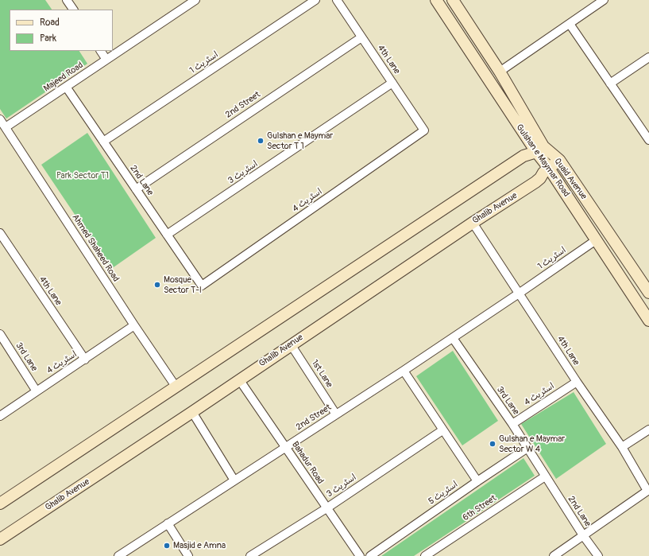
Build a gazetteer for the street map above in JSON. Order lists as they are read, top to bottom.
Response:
{
  "streets": {
    "street": [
      "4th Lane",
      "اسٹریٹ 1",
      "Majeed Road",
      "2nd Street",
      "Gulshan e Maymar Road",
      "اسٹریٹ 3",
      "Quaid Avenue",
      "2nd Lane",
      "اسٹریٹ 4",
      "Ghalib Avenue",
      "Ahmed Shaheed Road",
      "3rd Lane",
      "1st Lane",
      "Bahadur Road",
      "اسٹریٹ 5",
      "6th Street"
    ]
  },
  "crossings": [
    ["4th Lane", "اسٹریٹ 1"],
    ["4th Lane", "2nd Street"],
    ["4th Lane", "اسٹریٹ 3"],
    ["4th Lane", "اسٹریٹ 4"],
    ["4th Lane", "Ghalib Avenue"],
    ["اسٹریٹ 1", "2nd Street"],
    ["اسٹریٹ 1", "Gulshan e Maymar Road"],
    ["اسٹریٹ 1", "2nd Lane"],
    ["Majeed Road", "2nd Lane"],
    ["Majeed Road", "Ahmed Shaheed Road"],
    ["2nd Street", "2nd Lane"],
    ["2nd Street", "3rd Lane"],
    ["2nd Street", "1st Lane"],
    ["2nd Street", "Bahadur Road"],
    ["Gulshan e Maymar Road", "Quaid Avenue"],
    ["Gulshan e Maymar Road", "Ghalib Avenue"],
    ["اسٹریٹ 3", "2nd Lane"],
    ["اسٹریٹ 3", "Bahadur Road"],
    ["Quaid Avenue", "Ghalib Avenue"],
    ["2nd Lane", "اسٹریٹ 4"],
    ["2nd Lane", "3rd Lane"],
    ["2nd Lane", "6th Street"],
    ["اسٹریٹ 4", "Ahmed Shaheed Road"],
    ["اسٹریٹ 4", "3rd Lane"],
    ["Ghalib Avenue", "1st Lane"],
    ["Ghalib Avenue", "Bahadur Road"],
    ["3rd Lane", "اسٹریٹ 5"],
    ["3rd Lane", "6th Street"]
  ],
  "parks": ["Park Sector T1"],
  "places": [
    "Gulshan e Maymar Sector T 1",
    "Mosque Sector T-I",
    "Gulshan e Maymar Sector W 4",
    "Masjid e Amna"
  ],
  "legend": ["Road", "Park"]
}
